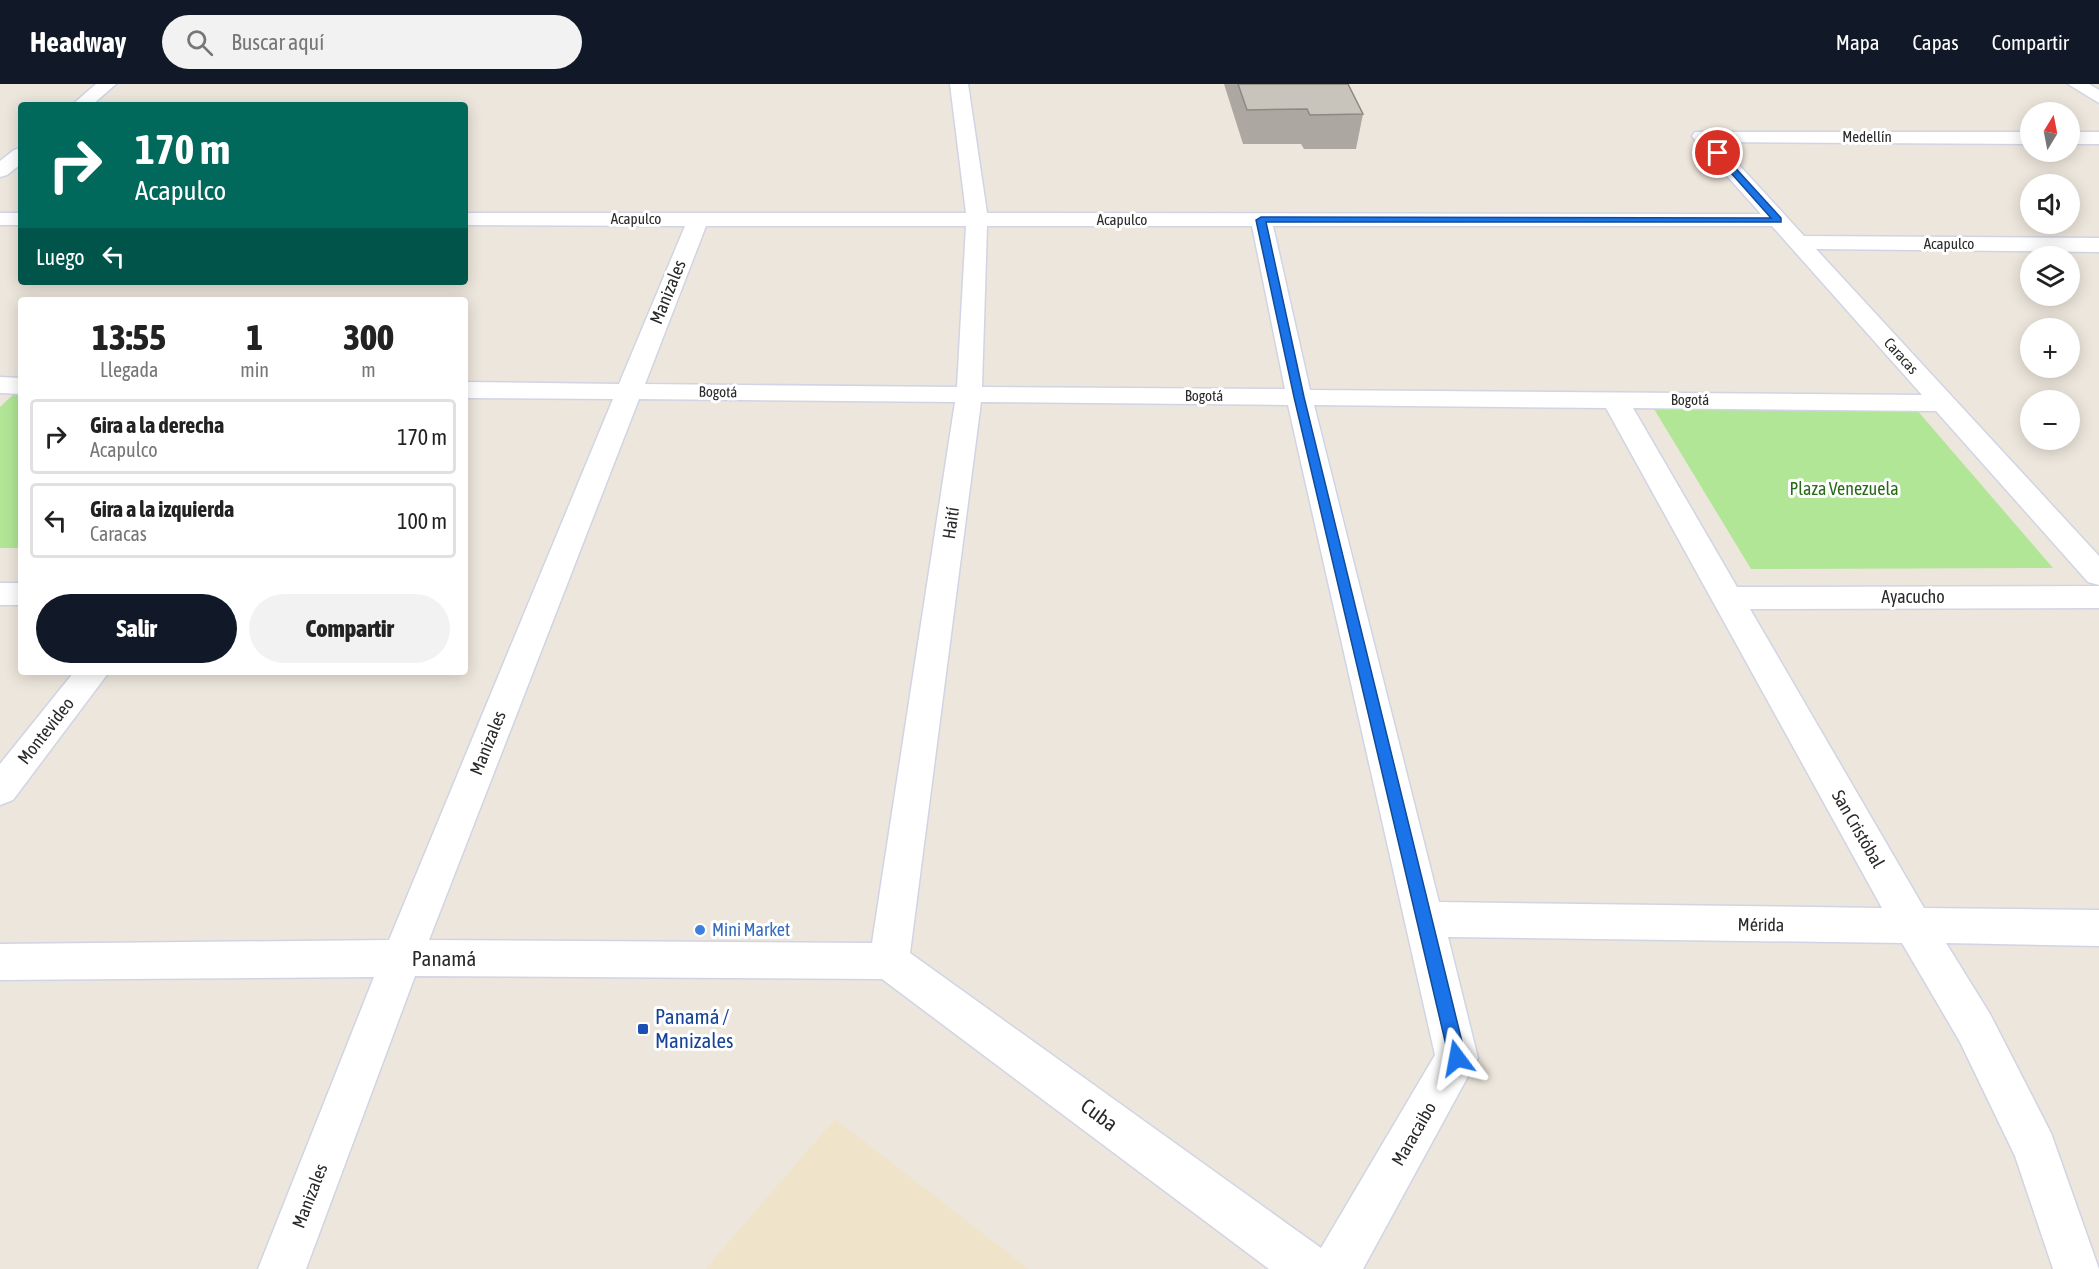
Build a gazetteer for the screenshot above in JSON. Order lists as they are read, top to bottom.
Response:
{
  "streets": {
    "street": [
      "Medellín",
      "Acapulco",
      "Manizales",
      "Caracas",
      "Bogotá",
      "Haití",
      "Ayacucho",
      "Montevideo",
      "San Cristóbal",
      "Mérida",
      "Panamá",
      "Cuba",
      "Maracaibo"
    ]
  },
  "crossings": [
    ["Medellín", "Caracas"],
    ["Acapulco", "Manizales"],
    ["Acapulco", "Caracas"],
    ["Acapulco", "Haití"],
    ["Acapulco", "Maracaibo"],
    ["Manizales", "Bogotá"],
    ["Manizales", "Panamá"],
    ["Caracas", "Bogotá"],
    ["Bogotá", "Haití"],
    ["Bogotá", "San Cristóbal"],
    ["Bogotá", "Maracaibo"],
    ["Haití", "Panamá"],
    ["Haití", "Cuba"],
    ["Ayacucho", "San Cristóbal"],
    ["San Cristóbal", "Mérida"],
    ["Mérida", "Maracaibo"],
    ["Panamá", "Cuba"]
  ],
  "parks": ["Plaza Venezuela"],
  "places": {
    "other": ["Mini Market"],
    "transit": ["Panamá / Manizales"]
  },
  "north": "top",
  "page": {
    "header": "Headway",
    "search": "Buscar aquí",
    "nav": ["Mapa", "Capas", "Compartir"],
    "map_buttons": ["+", "−"],
    "turn": ["170 m", "Acapulco"],
    "then": "Luego",
    "eta": [
      "13:55",
      "Llegada",
      "1",
      "min",
      "300",
      "m"
    ],
    "list": [
      {
        "name": "Gira a la derecha",
        "note": "Acapulco",
        "value": "170 m"
      },
      {
        "name": "Gira a la izquierda",
        "note": "Caracas",
        "value": "100 m"
      }
    ],
    "buttons": ["Salir", "Compartir"]
  }
}
